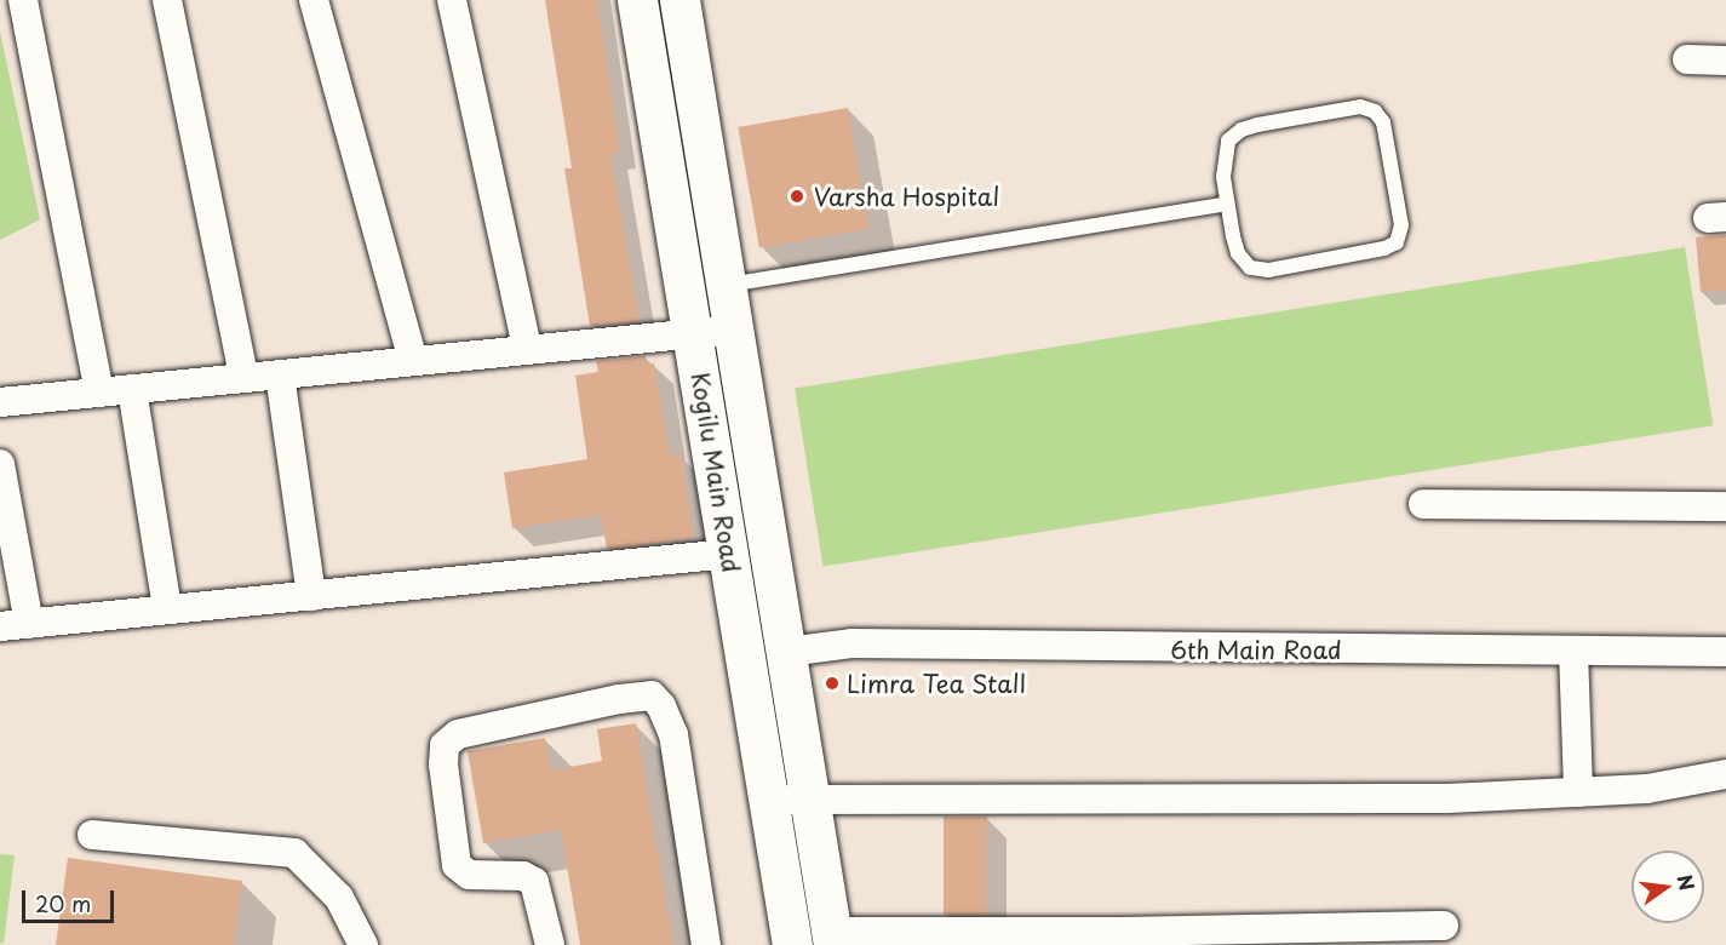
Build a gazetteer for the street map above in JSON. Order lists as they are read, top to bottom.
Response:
{
  "streets": {
    "main road": ["Kogilu Main Road"],
    "street": ["6th Main Road"]
  },
  "crossings": [
    ["Kogilu Main Road", "6th Main Road"]
  ],
  "places": ["Varsha Hospital", "Limra Tea Stall"],
  "scale_bar": "20 m",
  "north": "right"
}
